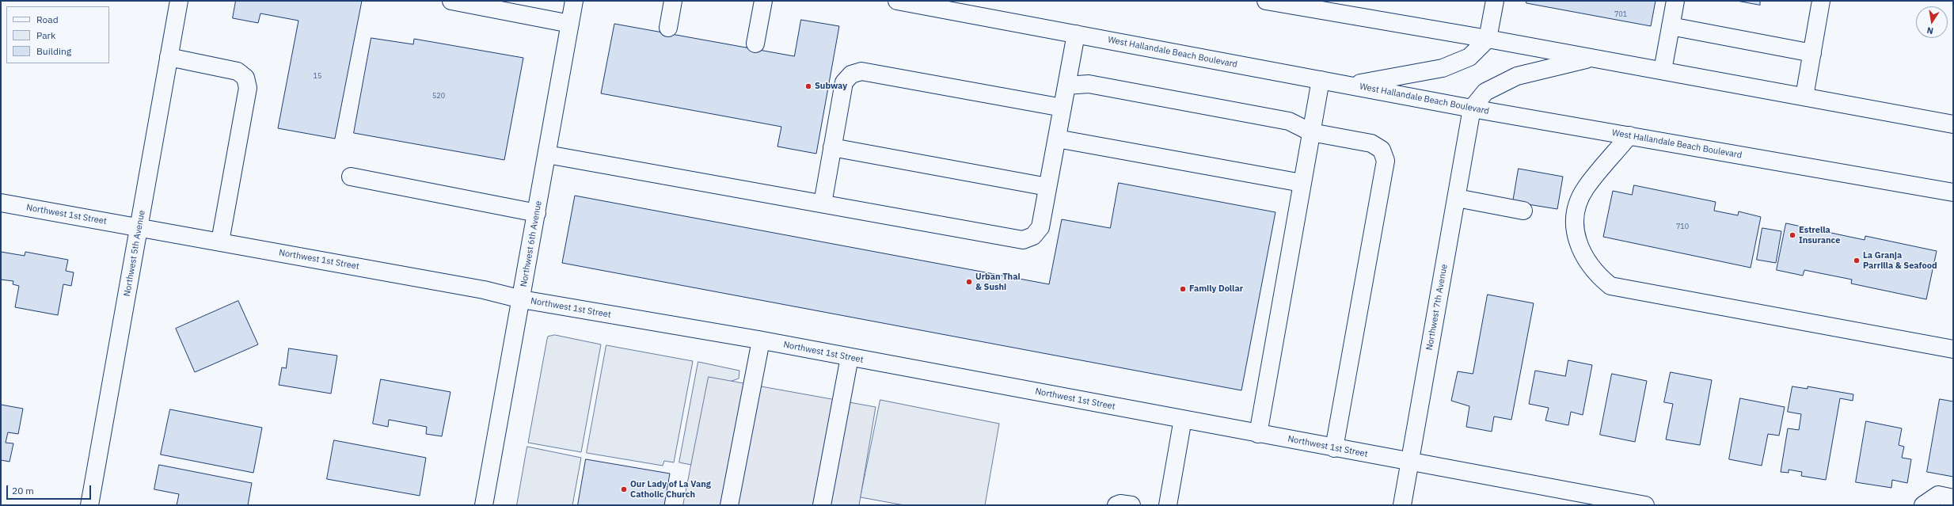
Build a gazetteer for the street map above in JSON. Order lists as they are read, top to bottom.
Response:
{
  "streets": {
    "street": [
      "West Hallandale Beach Boulevard",
      "Northwest 1st Street",
      "Northwest 6th Avenue",
      "Northwest 5th Avenue",
      "Northwest 7th Avenue"
    ]
  },
  "crossings": [
    ["West Hallandale Beach Boulevard", "Northwest 7th Avenue"],
    ["Northwest 1st Street", "Northwest 6th Avenue"],
    ["Northwest 1st Street", "Northwest 5th Avenue"],
    ["Northwest 1st Street", "Northwest 7th Avenue"]
  ],
  "places": [
    "Subway",
    "Estrella Insurance",
    "La Granja Parrilla & Seafood",
    "Urban Thai & Sushi",
    "Family Dollar",
    "Our Lady of La Vang Catholic Church"
  ],
  "house_numbers": [
    "701",
    "15",
    "520",
    "710"
  ],
  "legend": ["Road", "Park", "Building"],
  "scale_bar": "20 m",
  "north": "bottom"
}
